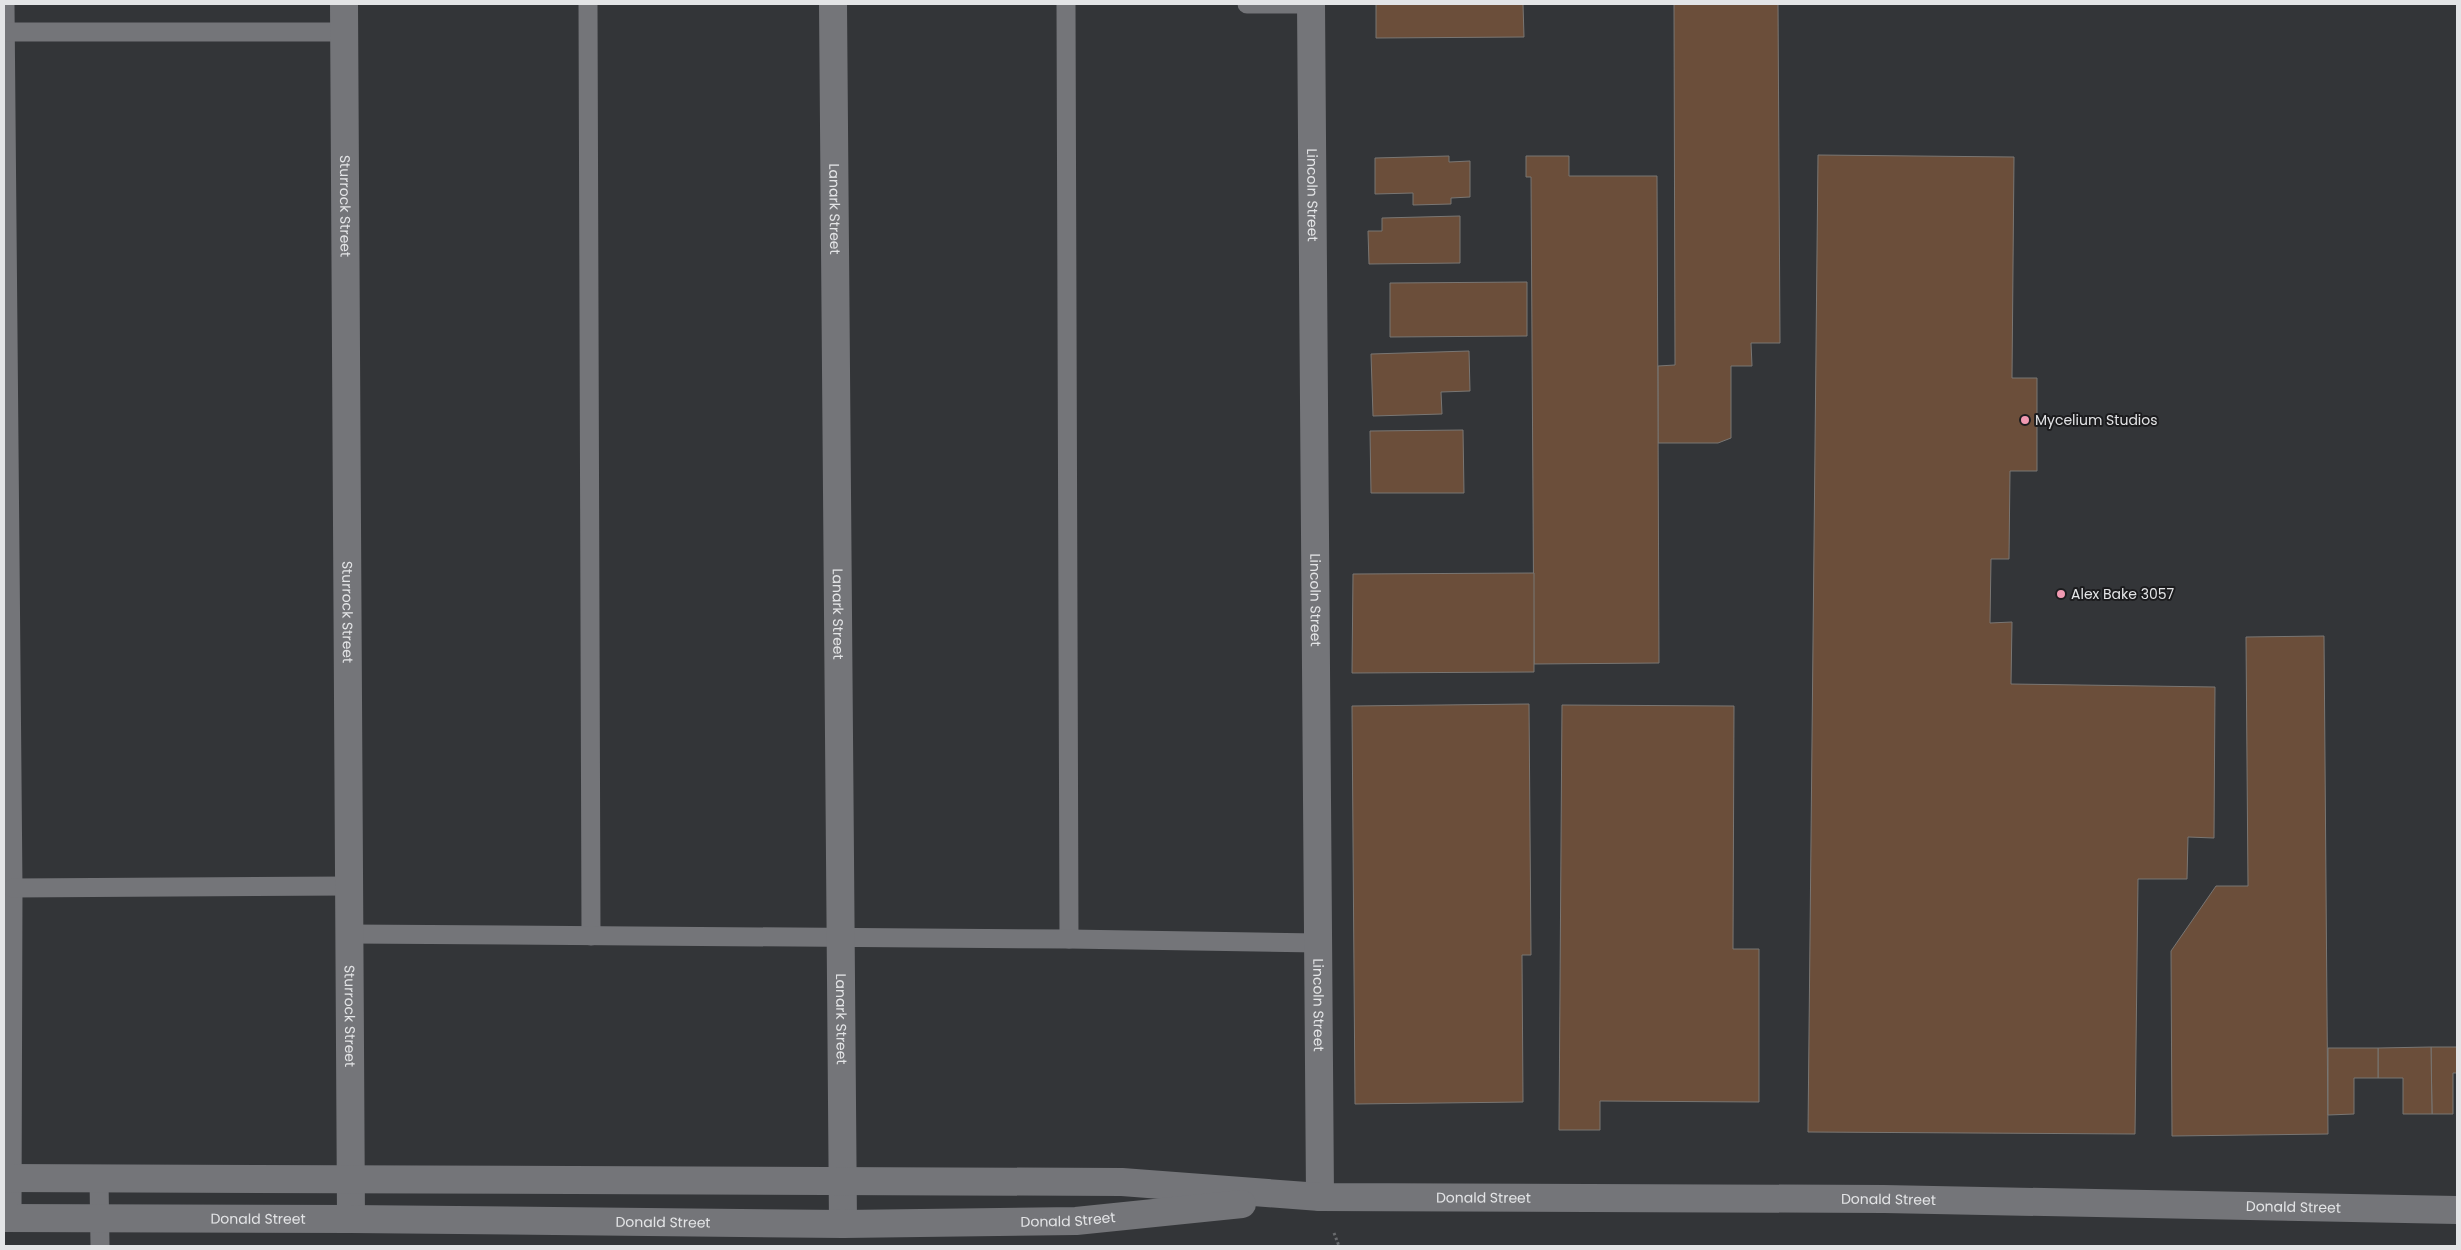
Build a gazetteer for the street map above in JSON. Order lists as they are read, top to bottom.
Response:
{
  "streets": {
    "street": [
      "Lincoln Street",
      "Sturrock Street",
      "Lanark Street",
      "Donald Street"
    ]
  },
  "crossings": [
    ["Lincoln Street", "Donald Street"],
    ["Sturrock Street", "Donald Street"],
    ["Lanark Street", "Donald Street"]
  ],
  "places": ["Mycelium Studios", "Alex Bake 3057"]
}
